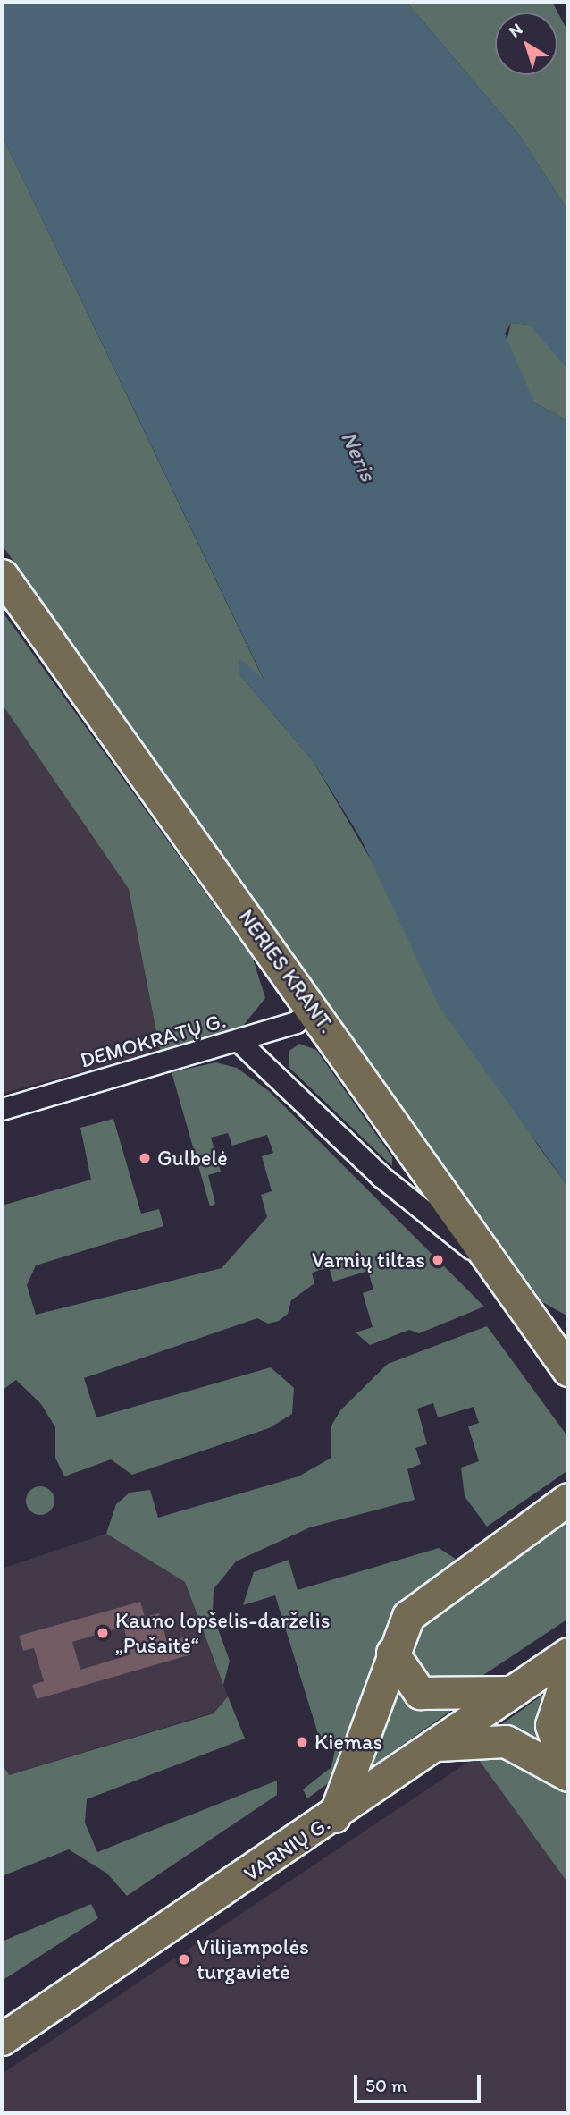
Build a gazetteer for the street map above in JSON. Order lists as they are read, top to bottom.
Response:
{
  "streets": {
    "main road": ["NERIES KRANT.", "VARNIŲ G."],
    "street": ["DEMOKRATŲ G."]
  },
  "crossings": [
    ["NERIES KRANT.", "DEMOKRATŲ G."]
  ],
  "water": ["Neris"],
  "places": [
    "Gulbelė",
    "Varnių tiltas",
    "Kauno lopšelis-darželis „Pušaitė“",
    "Kiemas",
    "Vilijampolės turgavietė"
  ],
  "scale_bar": "50 m",
  "north": "top left"
}
